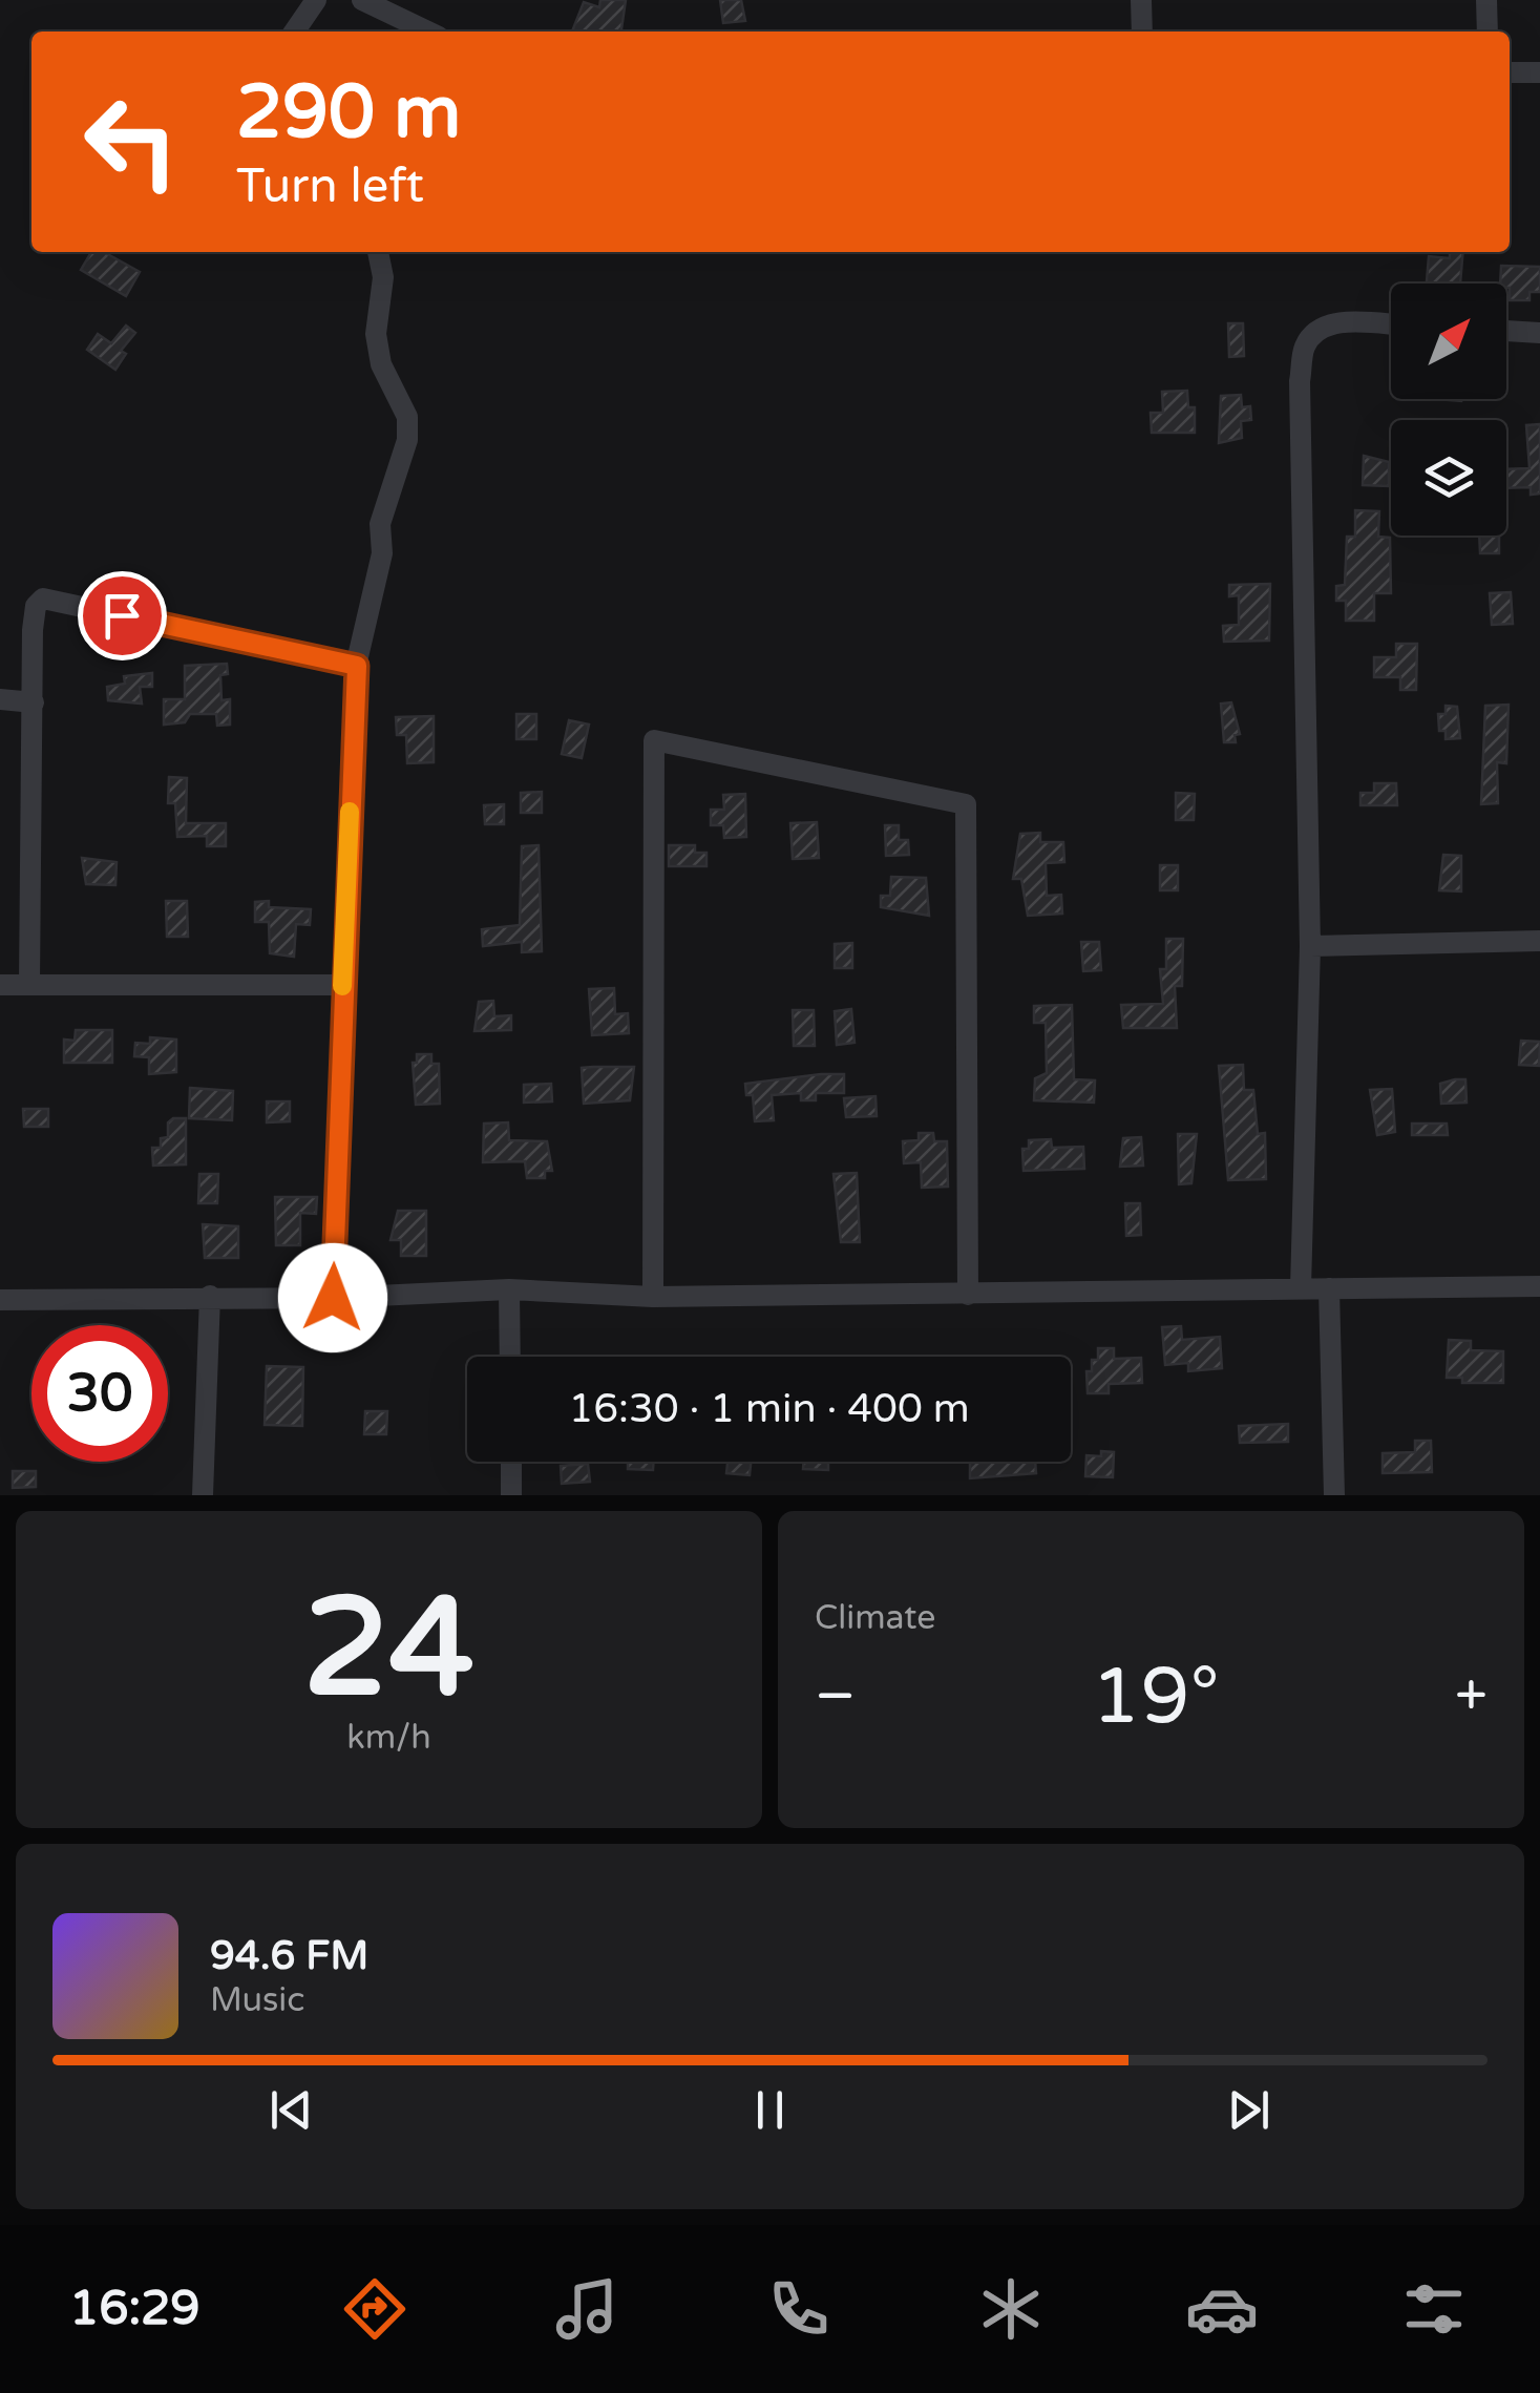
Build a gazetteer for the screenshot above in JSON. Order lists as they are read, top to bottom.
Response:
{
  "north": "top right",
  "page": {
    "turn": ["290 m", "Turn left"],
    "limit": "30",
    "trip": "16:30 · 1 min · 400 m",
    "tile": [
      ["24", "km/h"],
      "Climate"
    ],
    "heat": ["−", "19°", "+"],
    "song": ["94.6 FM", "Music"],
    "tabs": "16:29"
  }
}
